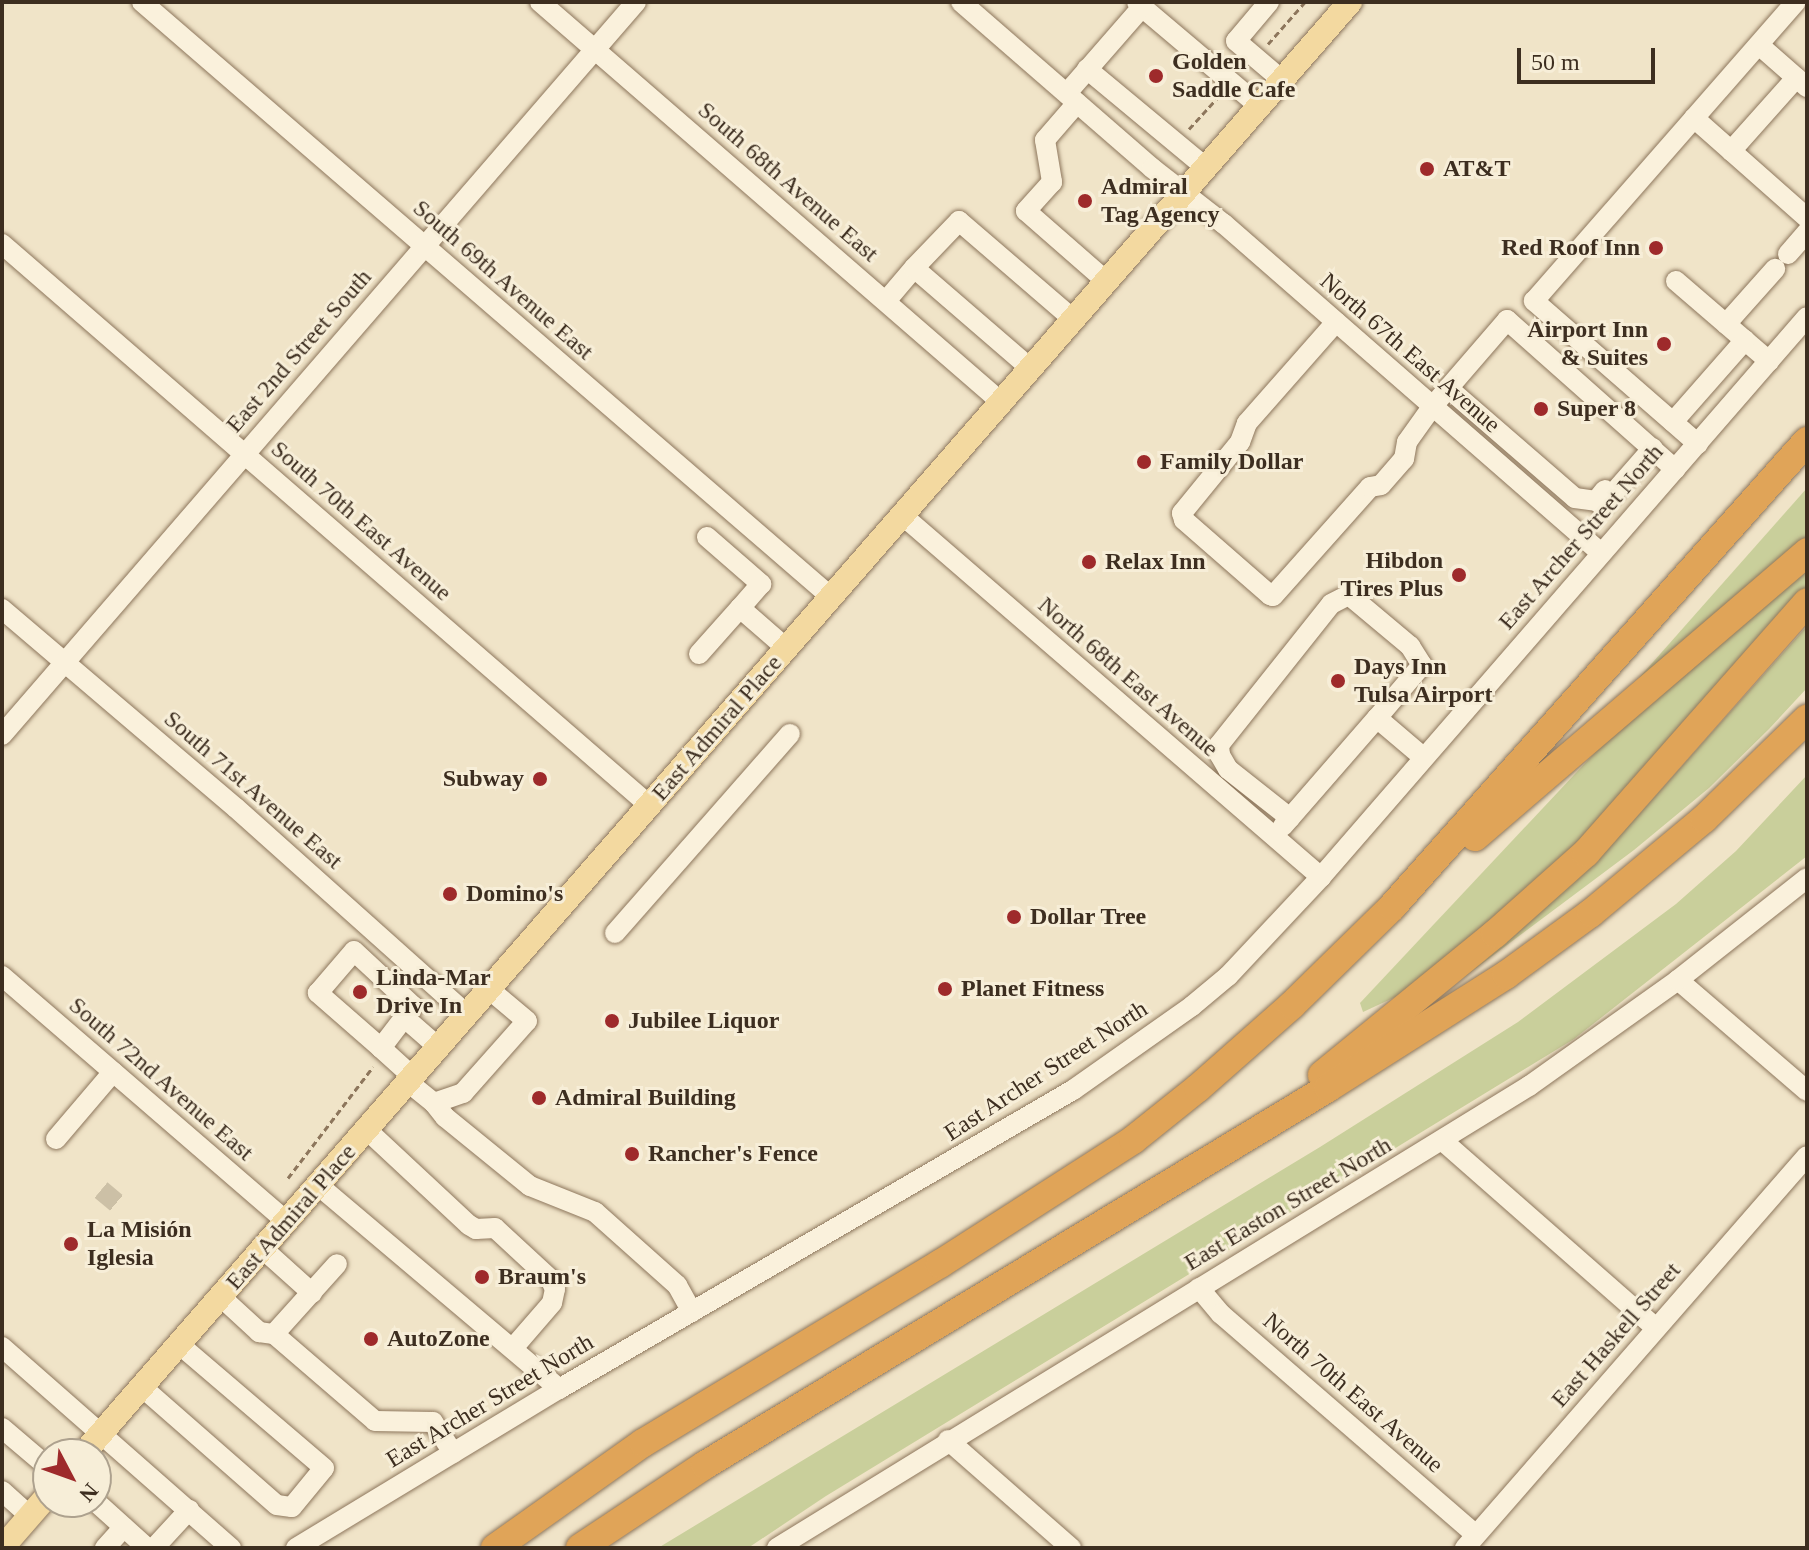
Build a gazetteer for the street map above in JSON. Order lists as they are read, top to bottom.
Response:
{
  "streets": {
    "main road": ["East Admiral Place"],
    "street": [
      "South 68th Avenue East",
      "South 69th Avenue East",
      "East 2nd Street South",
      "North 67th East Avenue",
      "South 70th East Avenue",
      "East Archer Street North",
      "North 68th East Avenue",
      "South 71st Avenue East",
      "South 72nd Avenue East",
      "East Easton Street North",
      "East Haskell Street",
      "North 70th East Avenue"
    ]
  },
  "crossings": [
    ["South 68th Avenue East", "East 2nd Street South"],
    ["South 68th Avenue East", "East Admiral Place"],
    ["South 69th Avenue East", "East 2nd Street South"],
    ["South 69th Avenue East", "East Admiral Place"],
    ["East 2nd Street South", "South 70th East Avenue"],
    ["East 2nd Street South", "South 71st Avenue East"],
    ["North 67th East Avenue", "East Archer Street North"],
    ["North 67th East Avenue", "East Admiral Place"],
    ["South 70th East Avenue", "East Admiral Place"],
    ["East Archer Street North", "North 68th East Avenue"],
    ["North 68th East Avenue", "East Admiral Place"],
    ["East Admiral Place", "South 71st Avenue East"],
    ["East Admiral Place", "South 72nd Avenue East"],
    ["East Easton Street North", "North 70th East Avenue"],
    ["East Haskell Street", "North 70th East Avenue"]
  ],
  "places": [
    "Golden Saddle Cafe",
    "AT&T",
    "Admiral Tag Agency",
    "Red Roof Inn",
    "Airport Inn & Suites",
    "Super 8",
    "Family Dollar",
    "Relax Inn",
    "Hibdon Tires Plus",
    "Days Inn Tulsa Airport",
    "Subway",
    "Domino's",
    "Dollar Tree",
    "Planet Fitness",
    "Linda-Mar Drive In",
    "Jubilee Liquor",
    "Admiral Building",
    "Rancher's Fence",
    "La Misión Iglesia",
    "Braum's",
    "AutoZone"
  ],
  "scale_bar": "50 m",
  "north": "bottom right"
}
